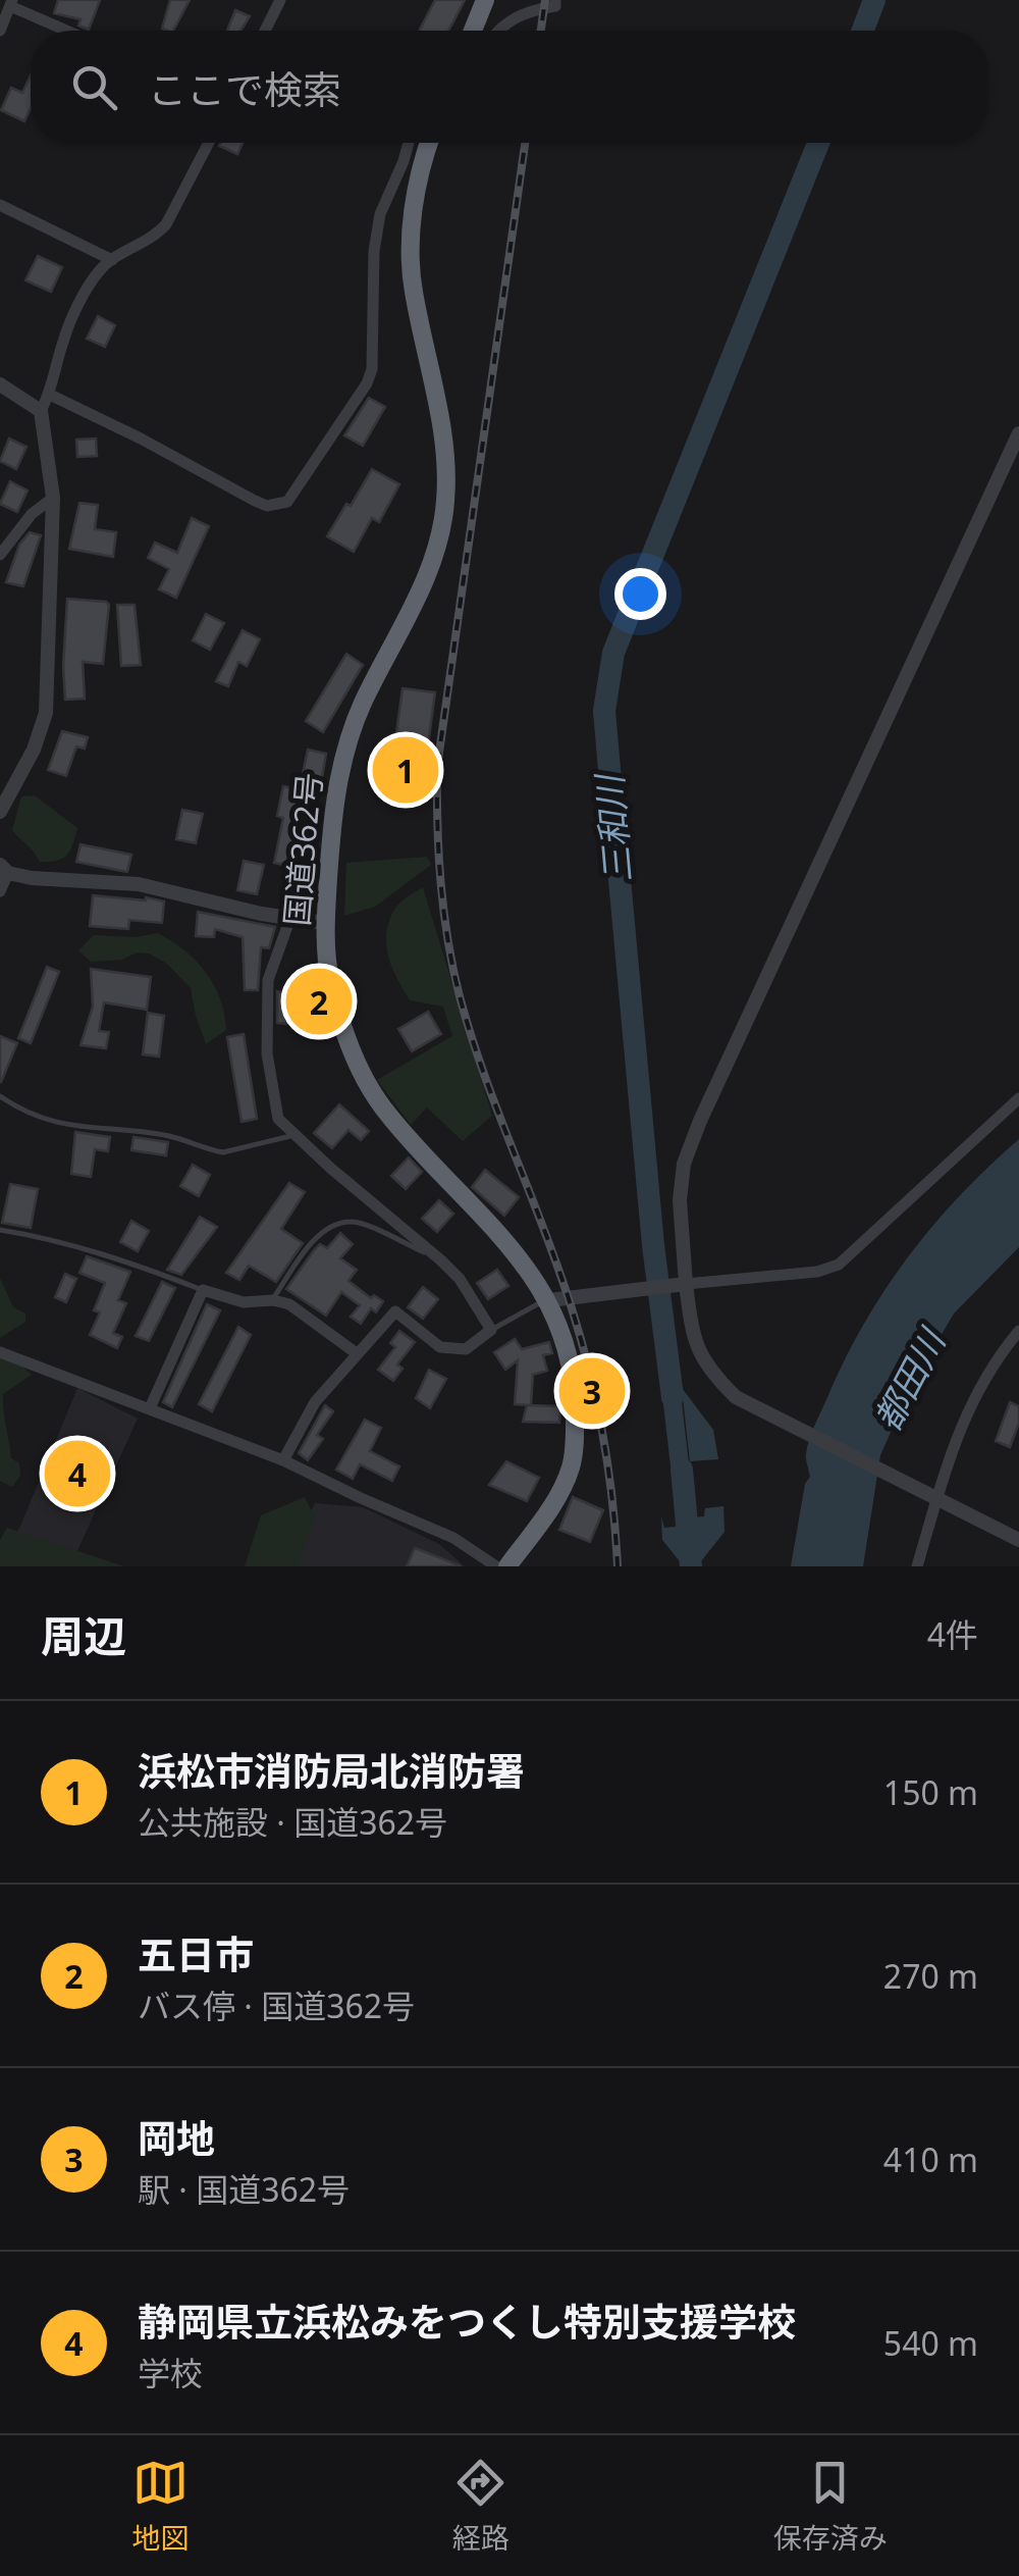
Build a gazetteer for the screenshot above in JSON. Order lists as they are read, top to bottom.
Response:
{
  "streets": {
    "highway": ["国道362号"]
  },
  "water": ["三和川", "都田川"],
  "page": {
    "search": "ここで検索",
    "pins": [
      "1",
      "2",
      "3",
      "4"
    ],
    "heading": ["周辺", "4件"],
    "list": [
      {
        "mark": "1",
        "name": "浜松市消防局北消防署",
        "note": "公共施設 · 国道362号",
        "value": "150 m"
      },
      {
        "mark": "2",
        "name": "五日市",
        "note": "バス停 · 国道362号",
        "value": "270 m"
      },
      {
        "mark": "3",
        "name": "岡地",
        "note": "駅 · 国道362号",
        "value": "410 m"
      },
      {
        "mark": "4",
        "name": "静岡県立浜松みをつくし特別支援学校",
        "note": "学校",
        "value": "540 m"
      }
    ],
    "nav": ["地図", "経路", "保存済み"]
  }
}
